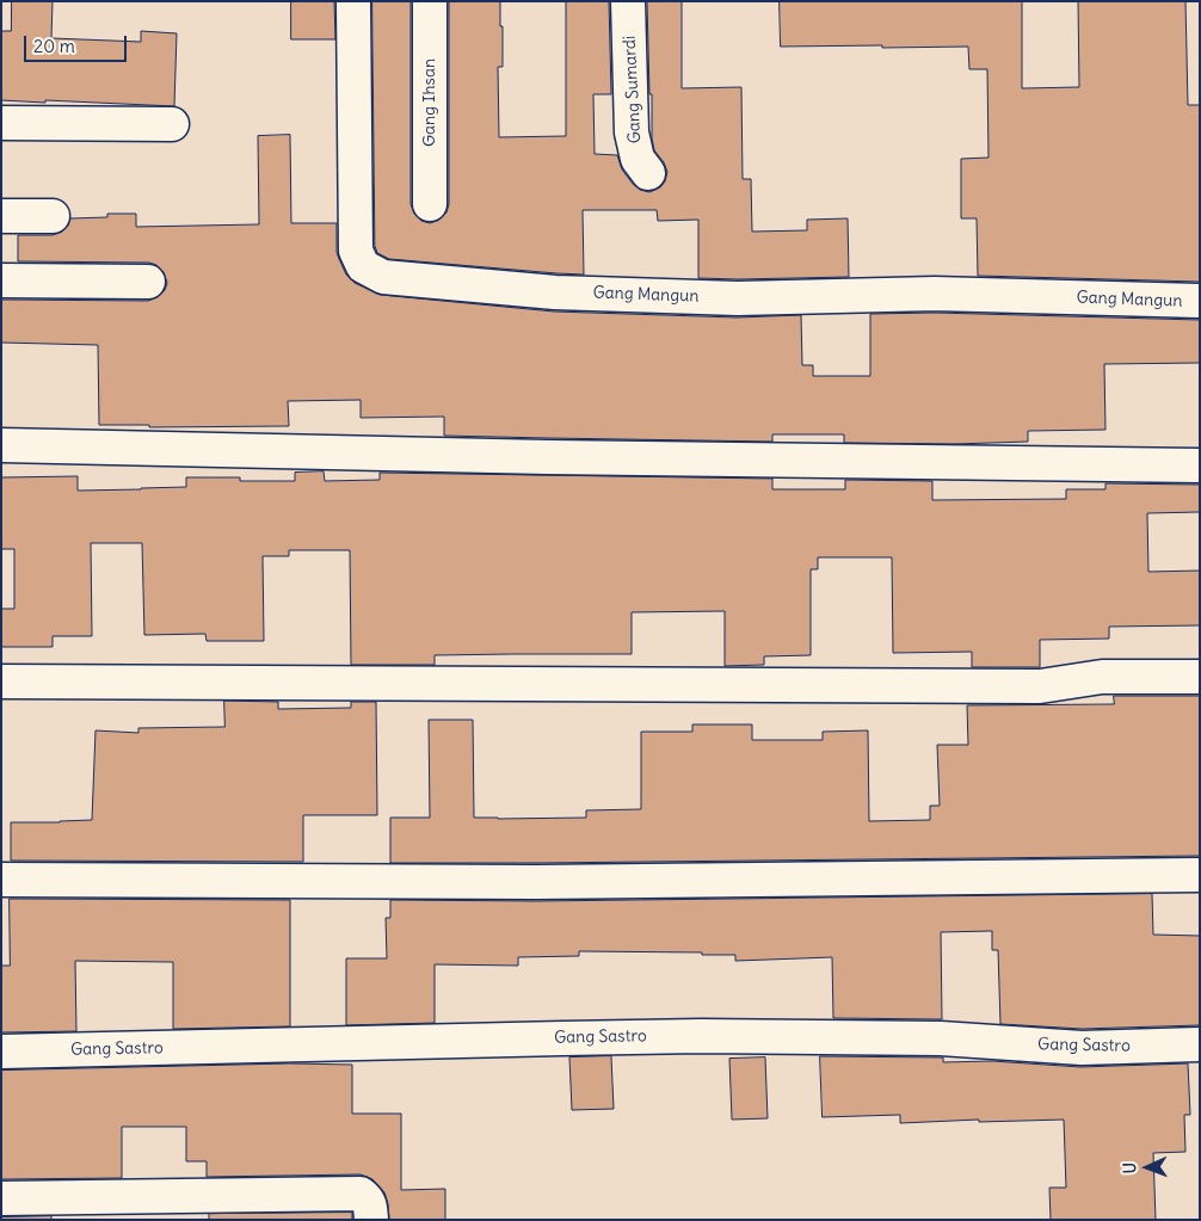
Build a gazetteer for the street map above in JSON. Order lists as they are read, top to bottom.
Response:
{
  "streets": {
    "street": [
      "Gang Sumardi",
      "Gang Ihsan",
      "Gang Mangun",
      "Gang Sastro"
    ]
  },
  "scale_bar": "20 m",
  "north": "left"
}
